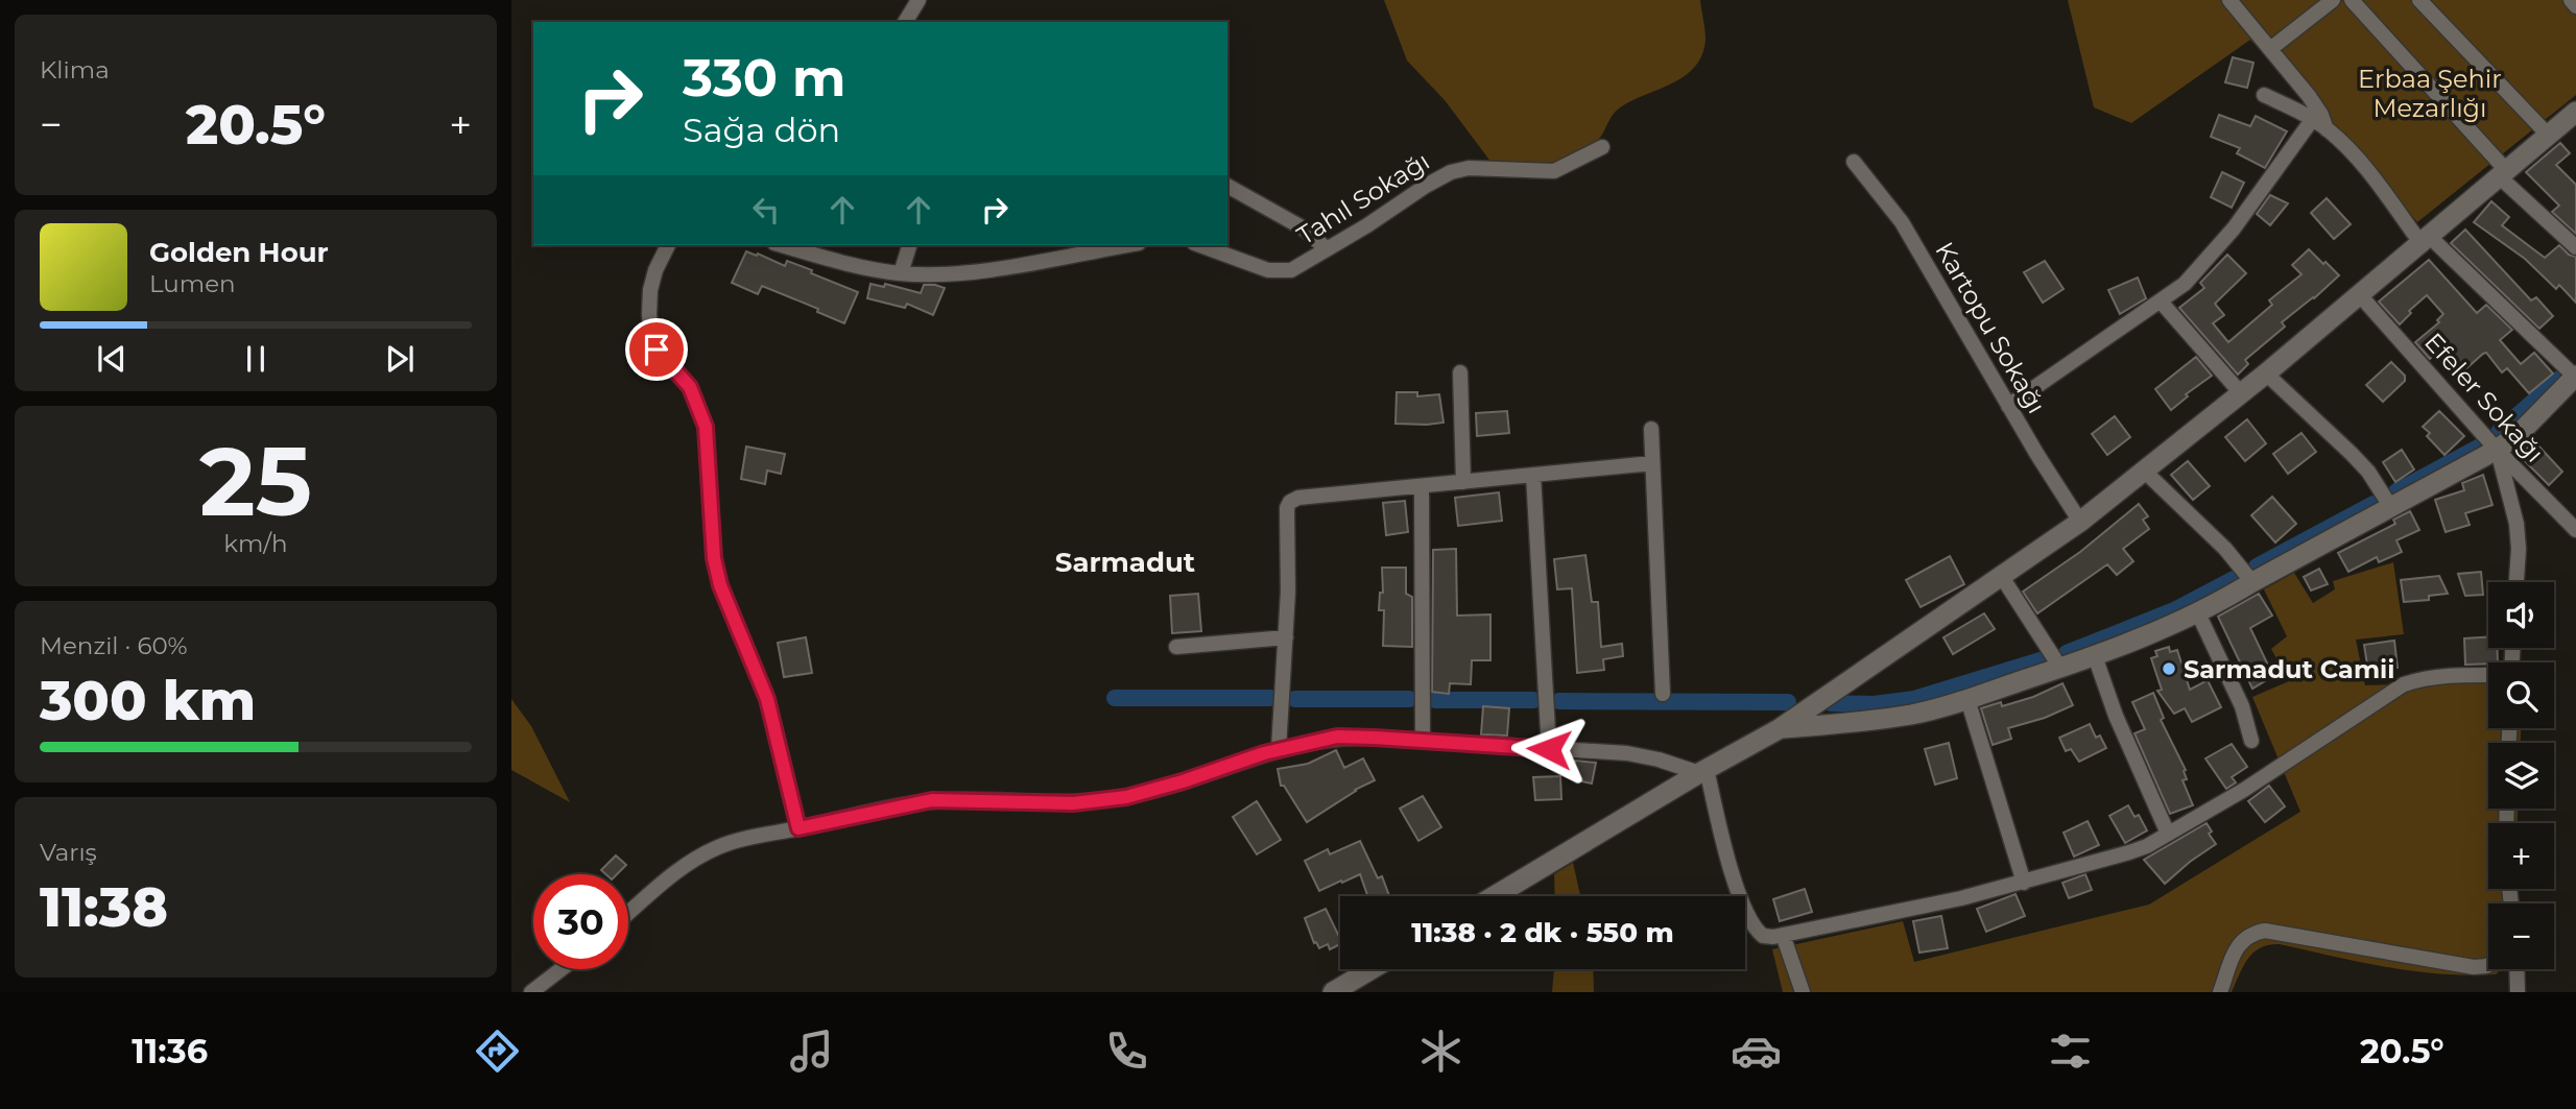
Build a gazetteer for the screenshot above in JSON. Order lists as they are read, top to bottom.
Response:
{
  "streets": {
    "street": ["Tahıl Sokağı", "Kartopu Sokağı", "Efeler Sokağı"]
  },
  "districts": ["Sarmadut"],
  "parks": ["Erbaa Şehir Mezarlığı"],
  "places": ["Sarmadut Camii"],
  "page": {
    "tile": [
      "Klima",
      ["25", "km/h"],
      ["Menzil · 60%", "300 km"],
      ["Varış", "11:38"]
    ],
    "turn": ["330 m", "Sağa dön"],
    "heat": ["−", "20.5°", "+"],
    "song": ["Golden Hour", "Lumen"],
    "map_buttons": ["+", "−"],
    "limit": "30",
    "trip": "11:38 · 2 dk · 550 m",
    "tabs": ["11:36", "20.5°"]
  }
}
